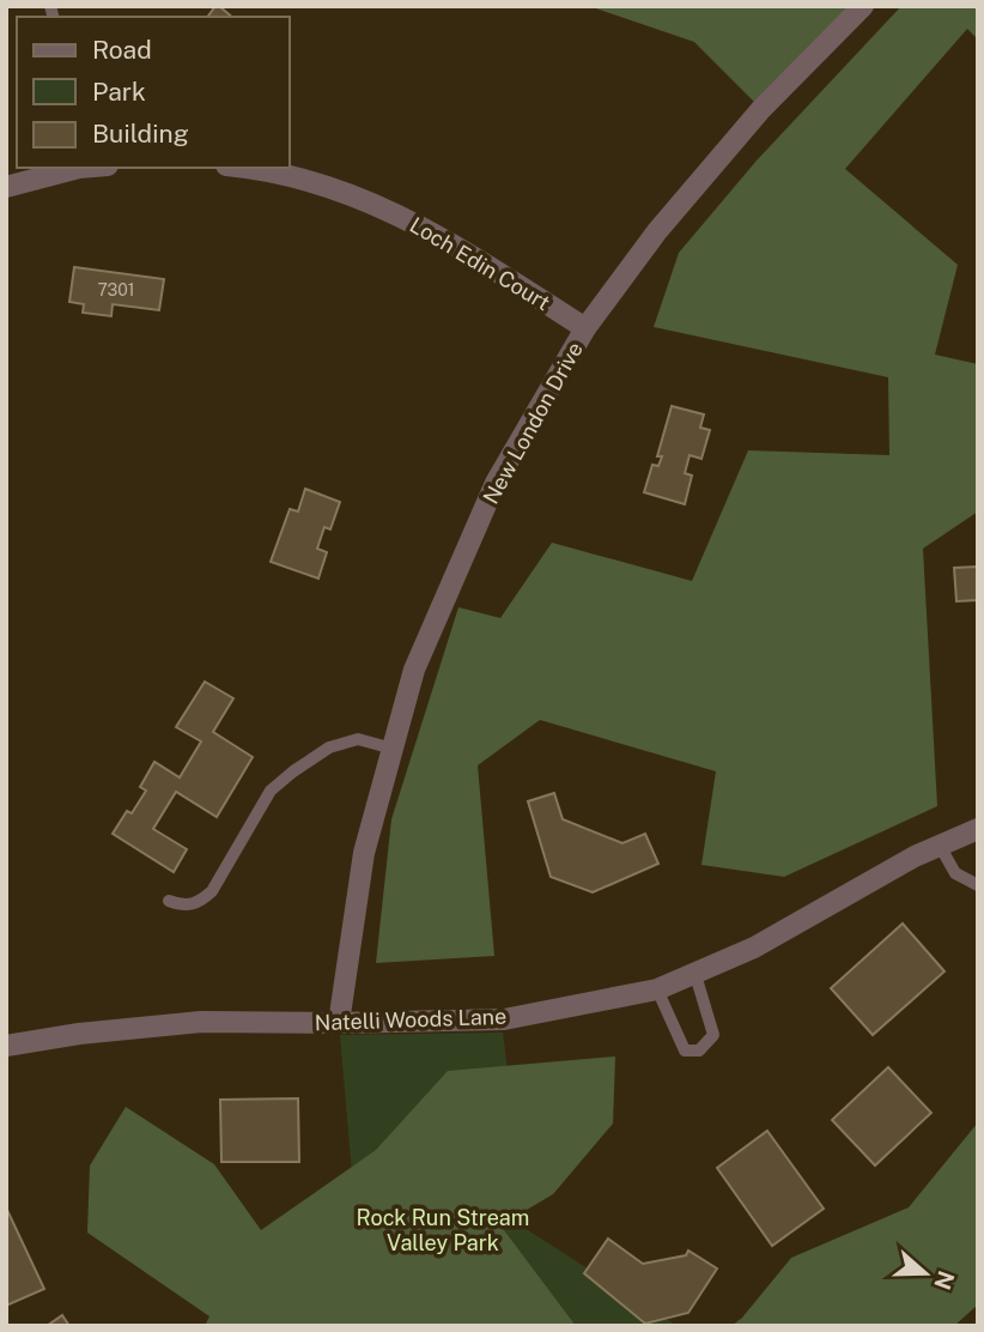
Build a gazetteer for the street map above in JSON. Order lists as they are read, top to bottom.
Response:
{
  "streets": {
    "street": ["Loch Edin Court", "New London Drive", "Natelli Woods Lane"]
  },
  "crossings": [
    ["Loch Edin Court", "New London Drive"],
    ["New London Drive", "Natelli Woods Lane"]
  ],
  "parks": ["Rock Run Stream Valley Park"],
  "house_numbers": ["7301"],
  "legend": ["Road", "Park", "Building"],
  "north": "right"
}
